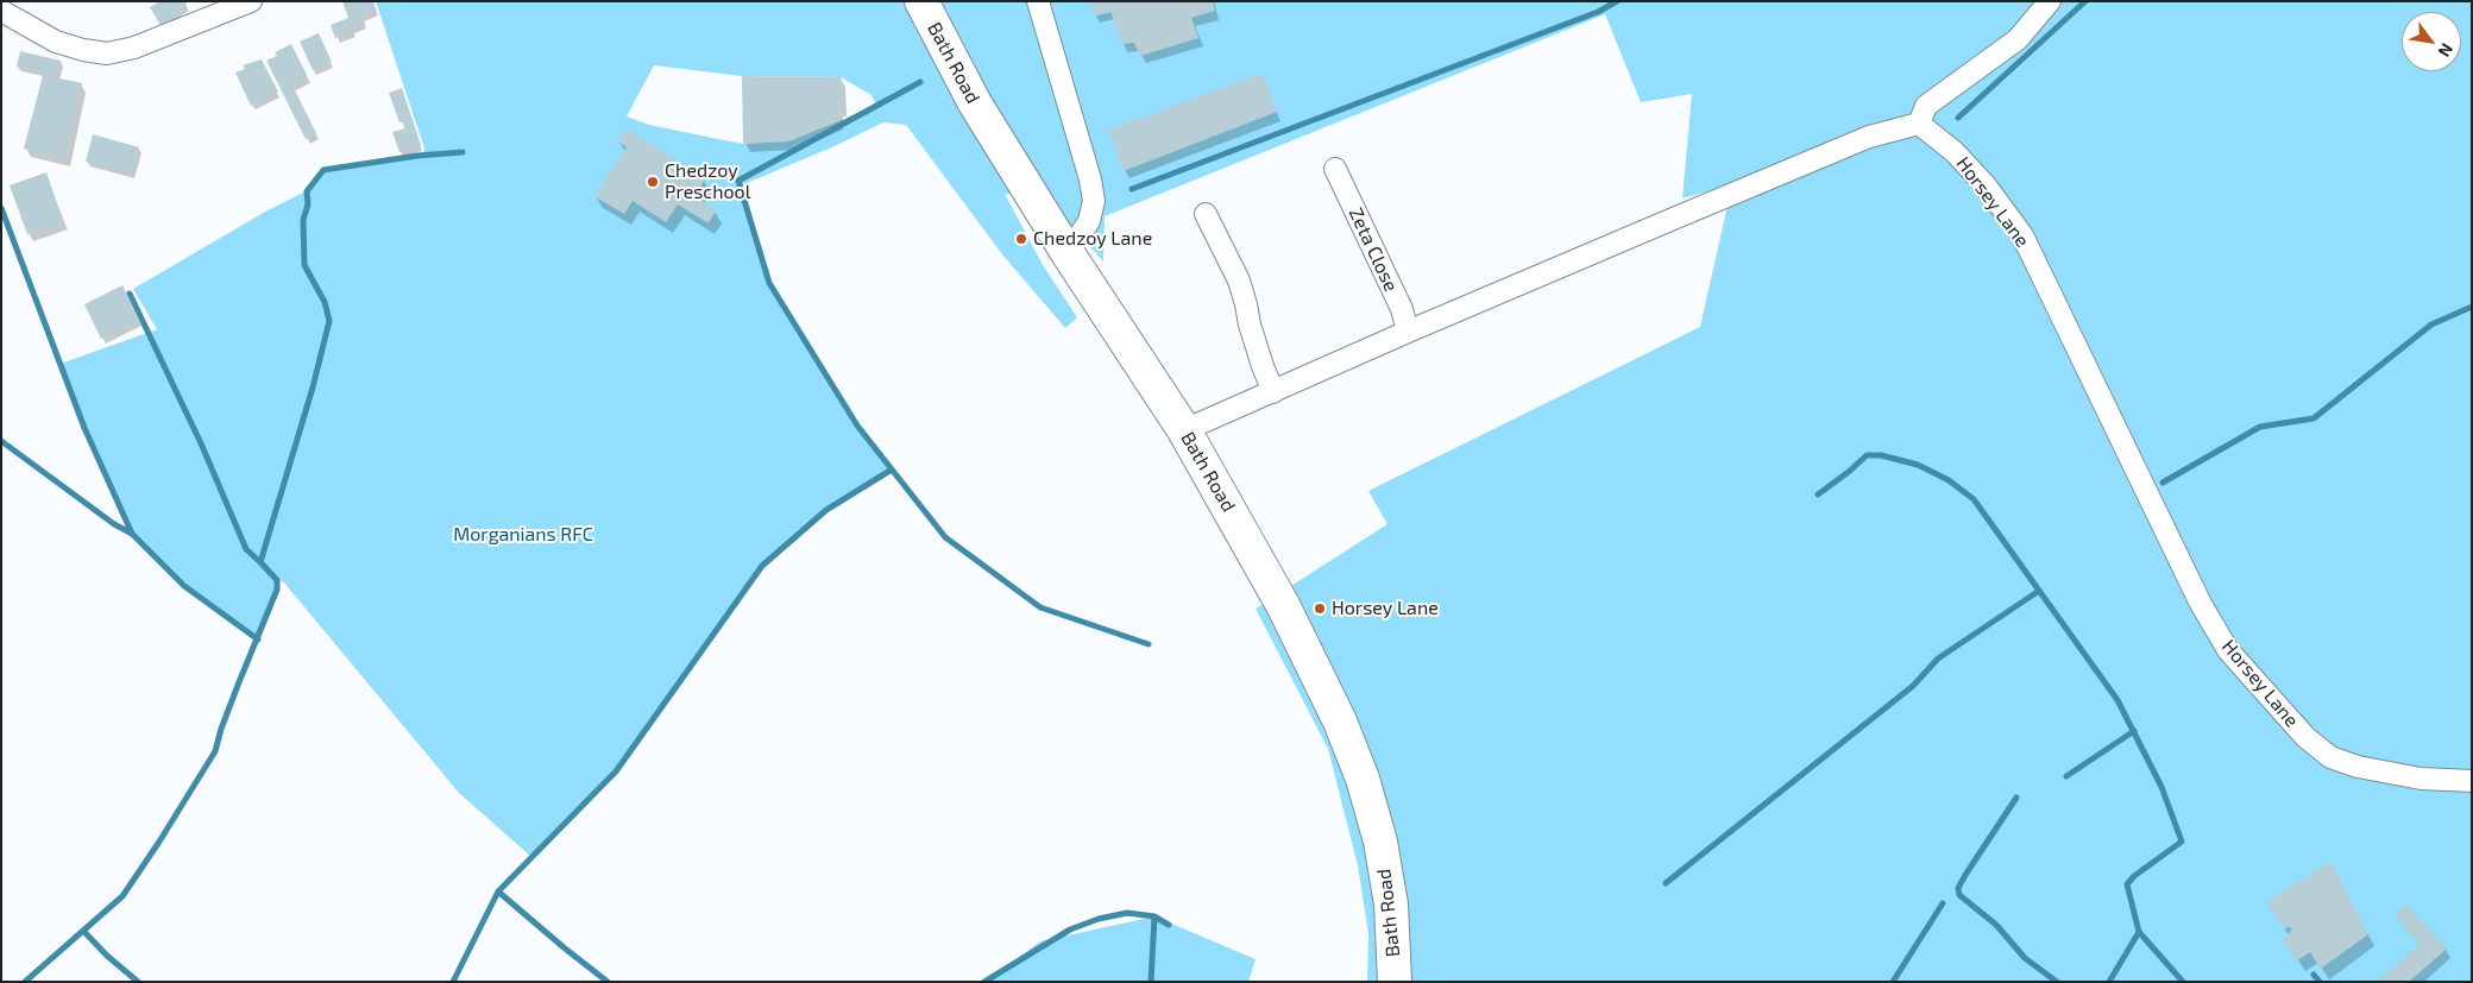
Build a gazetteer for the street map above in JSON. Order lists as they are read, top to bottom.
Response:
{
  "streets": {
    "main road": ["Bath Road"],
    "street": ["Horsey Lane", "Zeta Close"]
  },
  "parks": ["Morganians RFC"],
  "places": ["Chedzoy Preschool", "Chedzoy Lane", "Horsey Lane"],
  "north": "bottom right"
}
